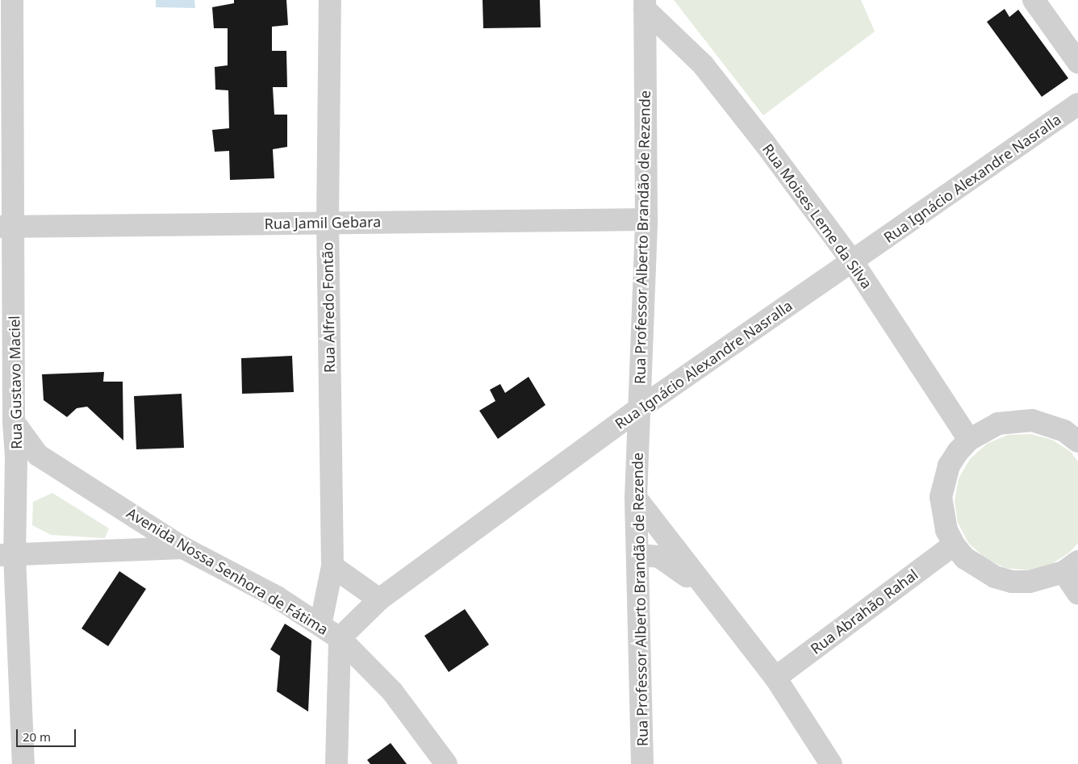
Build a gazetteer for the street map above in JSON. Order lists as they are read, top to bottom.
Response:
{
  "streets": {
    "street": [
      "Rua Ignácio Alexandre Nasralla",
      "Rua Moises Leme da Silva",
      "Rua Jamil Gebara",
      "Rua Professor Alberto Brandão de Rezende",
      "Rua Alfredo Fontão",
      "Rua Gustavo Maciel",
      "Avenida Nossa Senhora de Fátima",
      "Rua Abrahão Rahal"
    ]
  },
  "crossings": [
    ["Rua Ignácio Alexandre Nasralla", "Rua Moises Leme da Silva"],
    ["Rua Ignácio Alexandre Nasralla", "Rua Professor Alberto Brandão de Rezende"],
    ["Rua Ignácio Alexandre Nasralla", "Avenida Nossa Senhora de Fátima"],
    ["Rua Moises Leme da Silva", "Rua Professor Alberto Brandão de Rezende"],
    ["Rua Jamil Gebara", "Rua Professor Alberto Brandão de Rezende"],
    ["Rua Jamil Gebara", "Rua Alfredo Fontão"],
    ["Rua Jamil Gebara", "Rua Gustavo Maciel"],
    ["Rua Alfredo Fontão", "Avenida Nossa Senhora de Fátima"],
    ["Rua Gustavo Maciel", "Avenida Nossa Senhora de Fátima"]
  ],
  "scale_bar": "20 m"
}
